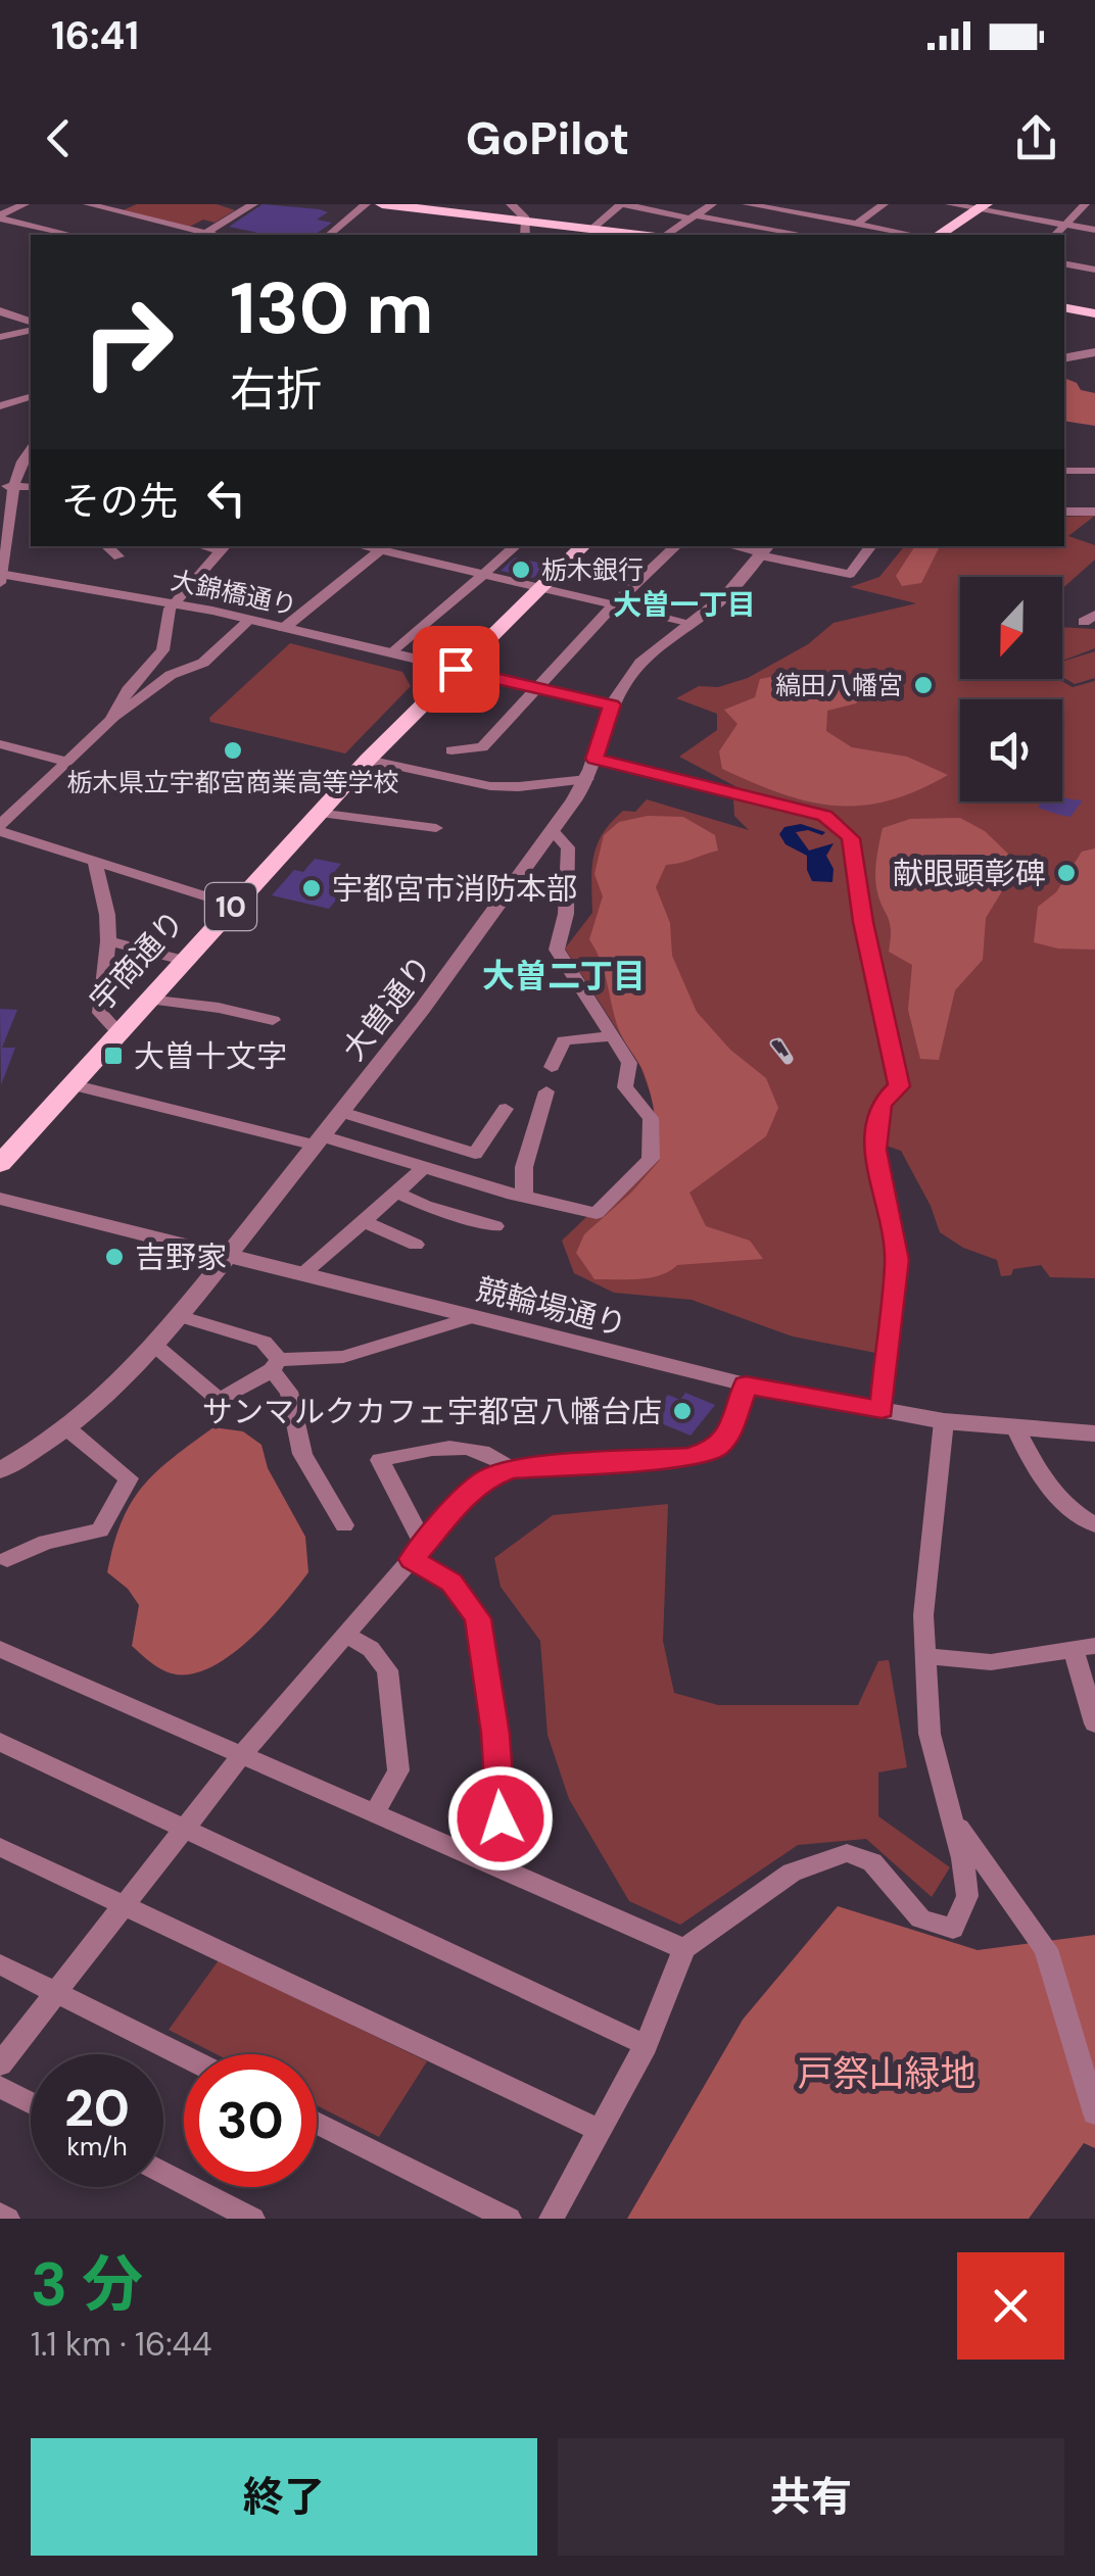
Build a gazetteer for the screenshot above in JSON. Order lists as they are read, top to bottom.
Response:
{
  "streets": {
    "main road": ["10", "宇商通り"],
    "street": ["大錦橋通り", "大曽通り", "競輪場通り"]
  },
  "crossings": [
    ["大錦橋通り", "宇商通り"],
    ["大錦橋通り", "大曽通り"],
    ["大曽通り", "競輪場通り"]
  ],
  "districts": ["大曽一丁目", "大曽二丁目"],
  "parks": ["戸祭山緑地"],
  "places": {
    "other": [
      "栃木銀行",
      "縞田八幡宮",
      "栃木県立宇都宮商業高等学校",
      "献眼顕彰碑",
      "宇都宮市消防本部",
      "吉野家",
      "サンマルクカフェ宇都宮八幡台店"
    ],
    "transit": ["大曽十文字"]
  },
  "north": "bottom",
  "page": {
    "status": "16:41",
    "header": "GoPilot",
    "turn": ["130 m", "右折"],
    "then": "その先",
    "speed": "20 km/h",
    "limit": "30",
    "heading": ["3 分", "1.1 km · 16:44"],
    "buttons": ["終了", "共有"]
  }
}
